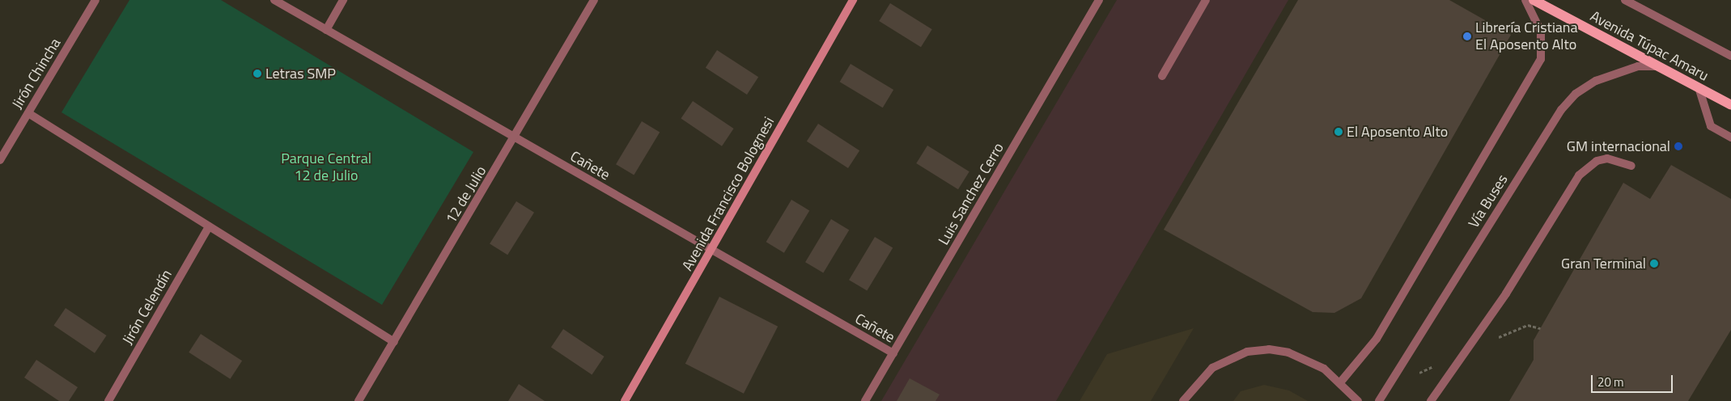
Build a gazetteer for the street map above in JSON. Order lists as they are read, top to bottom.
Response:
{
  "streets": {
    "main road": ["Avenida Túpac Amaru"],
    "street": [
      "Jirón Chincha",
      "Cañete",
      "Avenida Francisco Bolognesi",
      "Luis Sanchez Cerro",
      "12 de Julio",
      "Vía Buses",
      "Jirón Celendín"
    ]
  },
  "crossings": [
    ["Avenida Túpac Amaru", "Vía Buses"],
    ["Cañete", "Avenida Francisco Bolognesi"],
    ["Cañete", "Luis Sanchez Cerro"],
    ["Cañete", "12 de Julio"]
  ],
  "parks": ["Parque Central 12 de Julio"],
  "places": [
    "Librería Cristiana El Aposento Alto",
    "Letras SMP",
    "El Aposento Alto",
    "GM internacional",
    "Gran Terminal"
  ],
  "scale_bar": "20 m"
}
